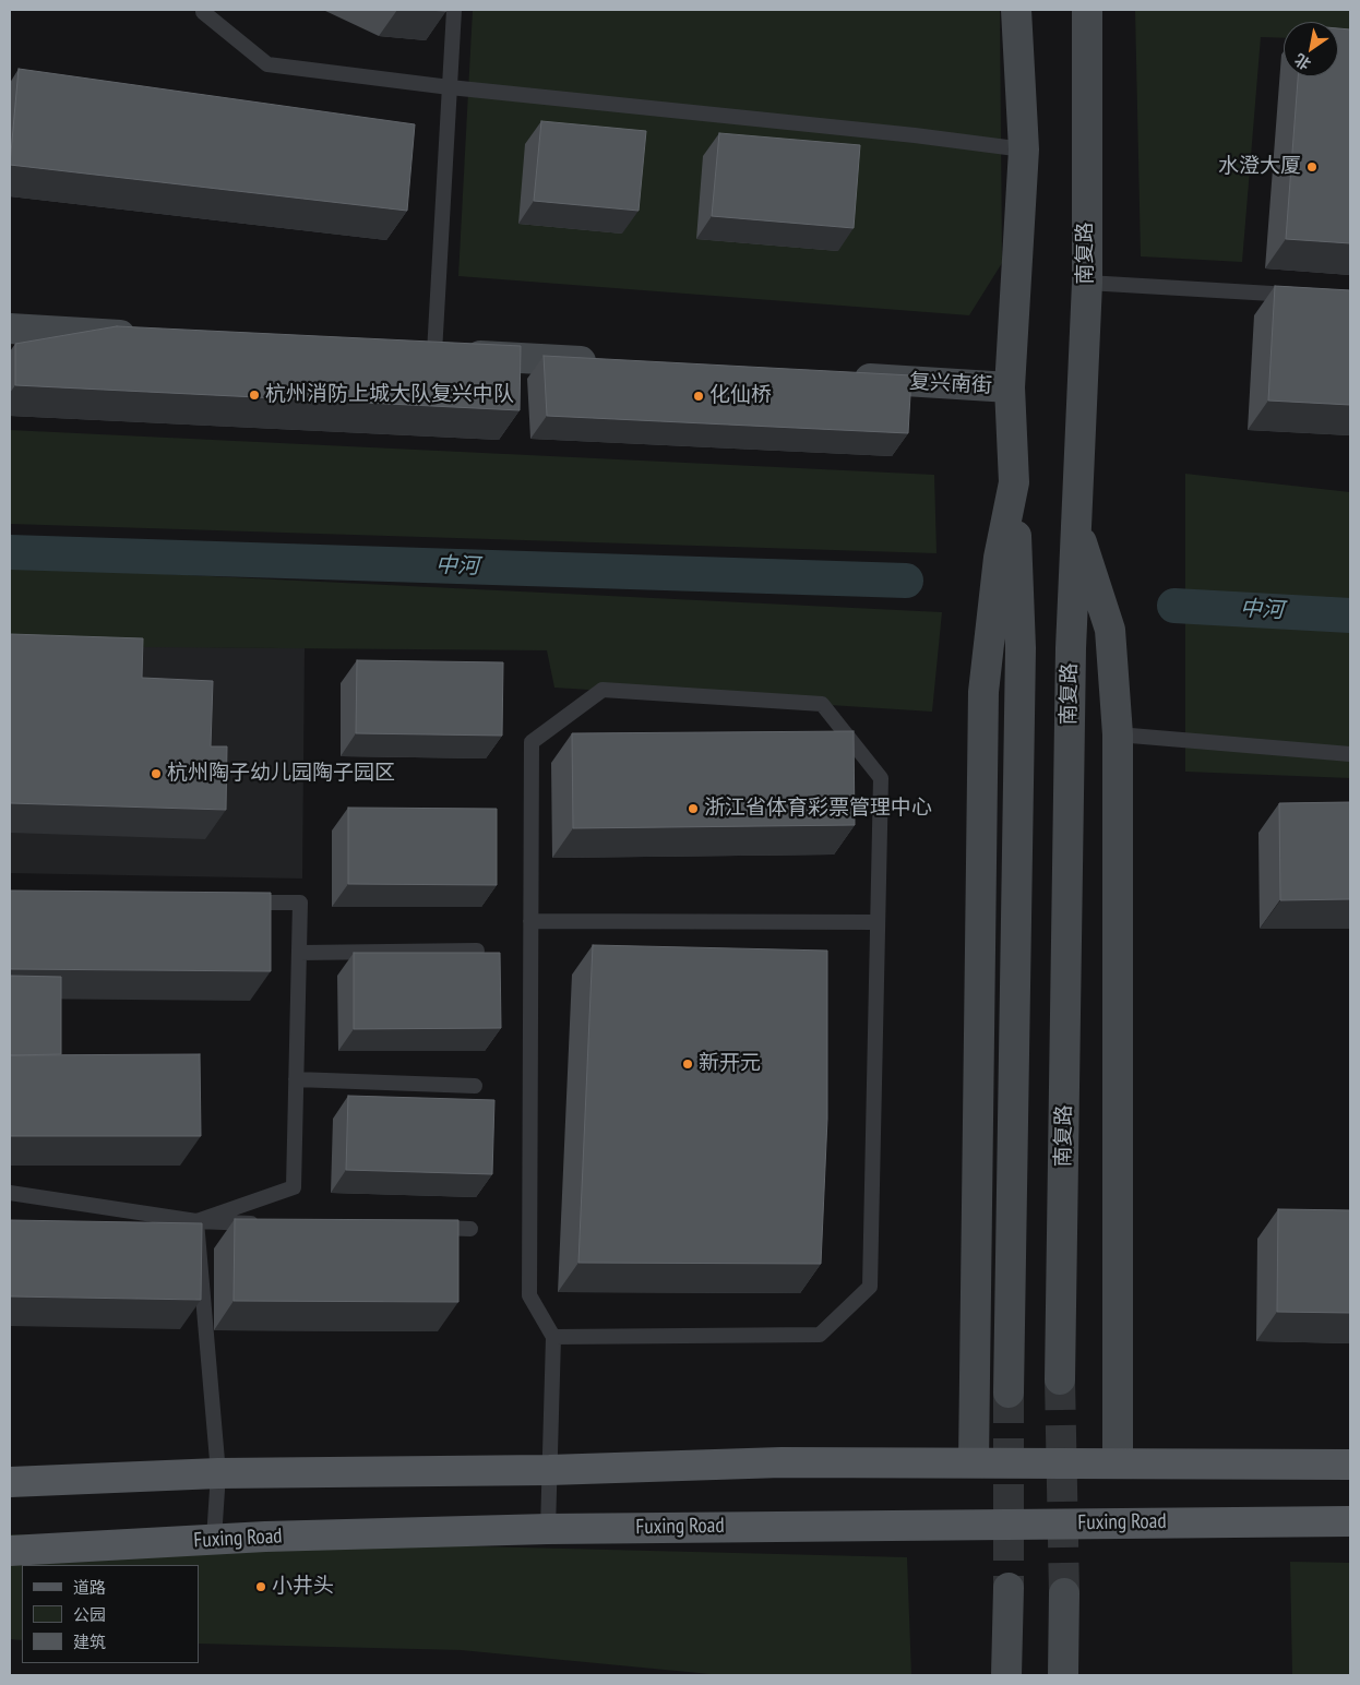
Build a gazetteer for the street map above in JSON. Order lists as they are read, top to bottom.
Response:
{
  "streets": {
    "main road": ["南复路", "复兴南街", "Fuxing Road"]
  },
  "water": ["中河"],
  "places": [
    "水澄大厦",
    "杭州消防上城大队复兴中队",
    "化仙桥",
    "杭州陶子幼儿园陶子园区",
    "浙江省体育彩票管理中心",
    "新开元",
    "小井头"
  ],
  "legend": ["道路", "公园", "建筑"],
  "north": "bottom left"
}
